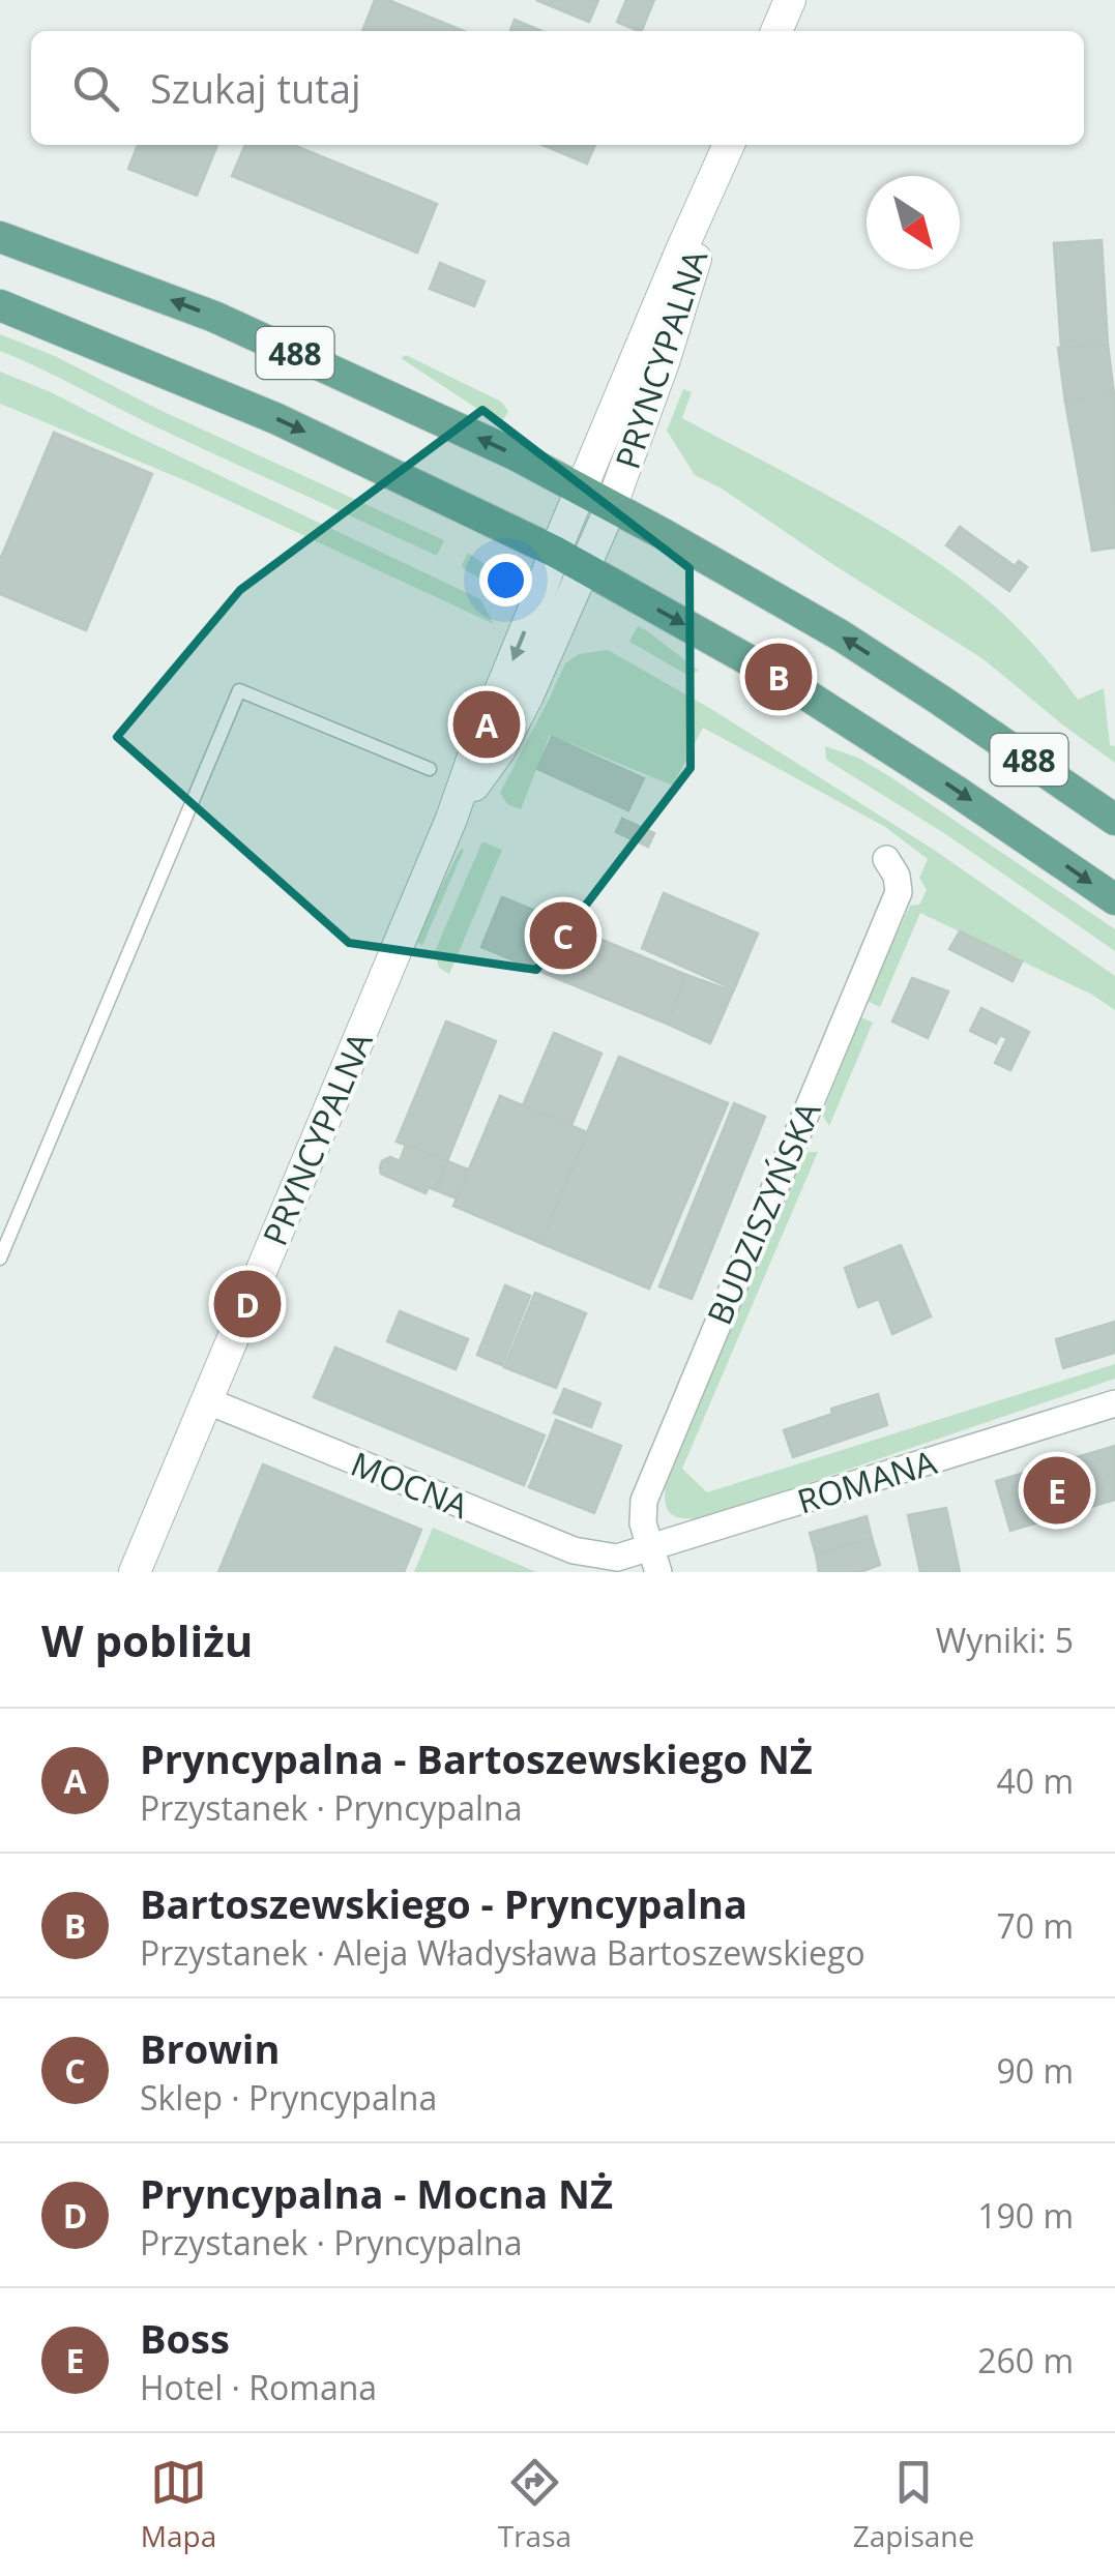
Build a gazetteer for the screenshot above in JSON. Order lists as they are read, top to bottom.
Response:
{
  "streets": {
    "main road": ["488"],
    "street": [
      "PRYNCYPALNA",
      "BUDZISZYŃSKA",
      "ROMANA",
      "MOCNA"
    ]
  },
  "crossings": [
    ["488", "PRYNCYPALNA"],
    ["PRYNCYPALNA", "MOCNA"],
    ["BUDZISZYŃSKA", "ROMANA"],
    ["ROMANA", "MOCNA"]
  ],
  "north": "bottom right",
  "page": {
    "search": "Szukaj tutaj",
    "pins": [
      "B",
      "A",
      "C",
      "D",
      "E"
    ],
    "heading": ["W pobliżu", "Wyniki: 5"],
    "list": [
      {
        "mark": "A",
        "name": "Pryncypalna - Bartoszewskiego NŻ",
        "note": "Przystanek · Pryncypalna",
        "value": "40 m"
      },
      {
        "mark": "B",
        "name": "Bartoszewskiego - Pryncypalna",
        "note": "Przystanek · Aleja Władysława Bartoszewskiego",
        "value": "70 m"
      },
      {
        "mark": "C",
        "name": "Browin",
        "note": "Sklep · Pryncypalna",
        "value": "90 m"
      },
      {
        "mark": "D",
        "name": "Pryncypalna - Mocna NŻ",
        "note": "Przystanek · Pryncypalna",
        "value": "190 m"
      },
      {
        "mark": "E",
        "name": "Boss",
        "note": "Hotel · Romana",
        "value": "260 m"
      }
    ],
    "nav": ["Mapa", "Trasa", "Zapisane"]
  }
}
